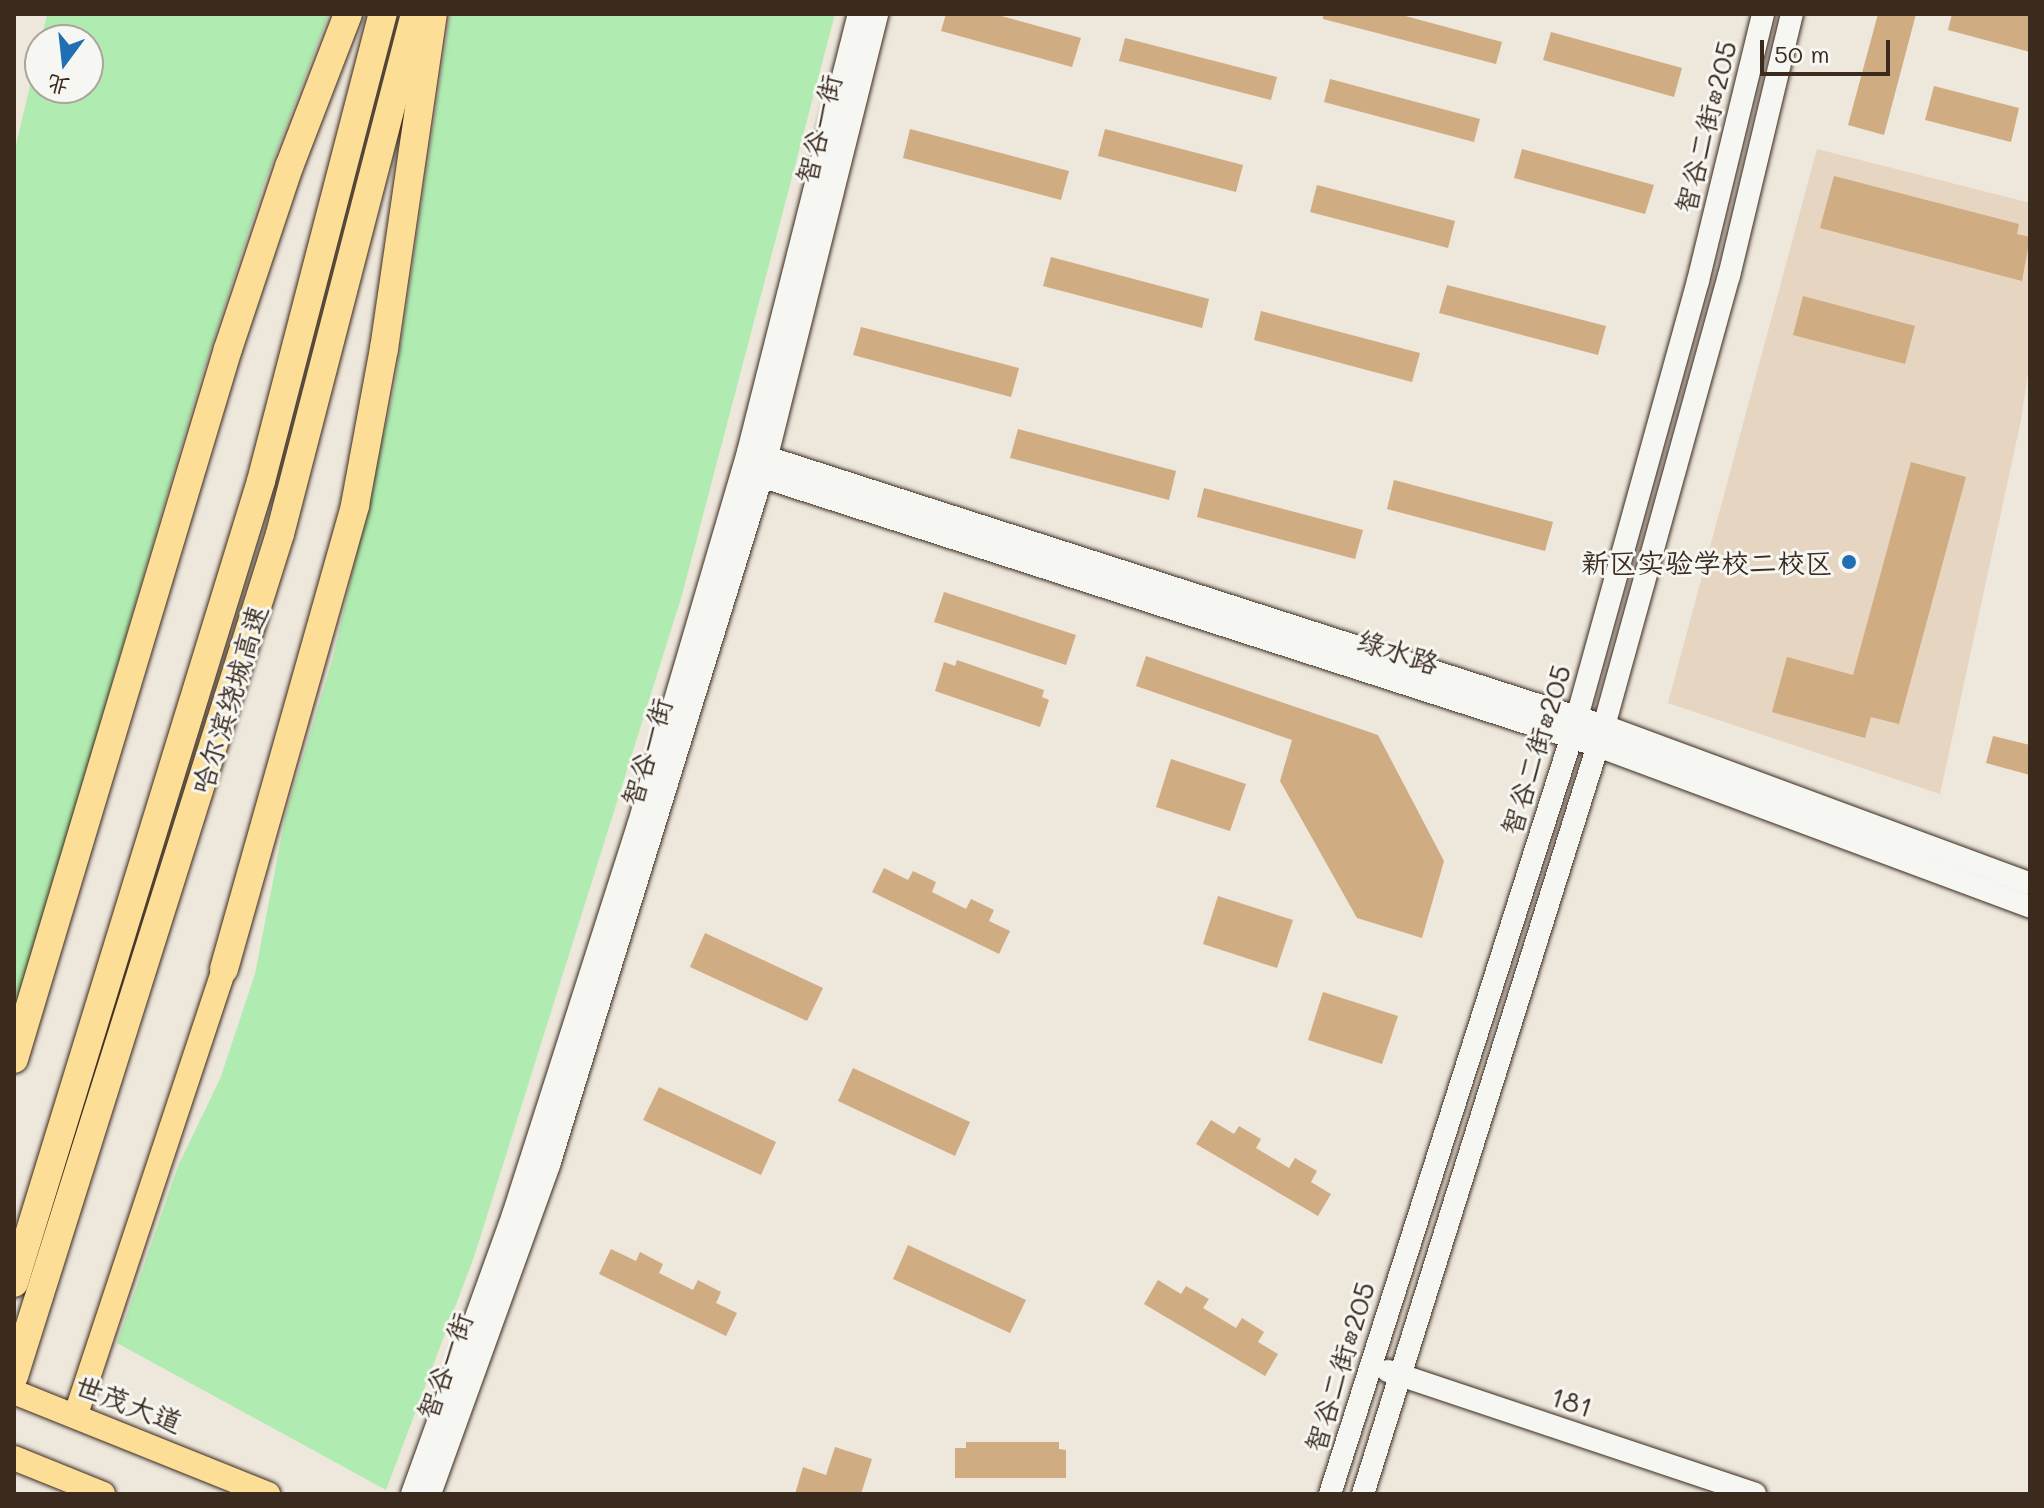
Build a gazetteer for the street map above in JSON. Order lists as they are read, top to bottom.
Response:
{
  "streets": {
    "highway": ["哈尔滨绕城高速"],
    "main road": [
      "智谷二街•205",
      "智谷一街",
      "绿水路",
      "181",
      "世茂大道"
    ]
  },
  "crossings": [
    ["智谷二街•205", "绿水路"],
    ["智谷二街•205", "181"],
    ["智谷一街", "绿水路"]
  ],
  "places": ["新区实验学校二校区"],
  "scale_bar": "50 m",
  "north": "bottom"
}
